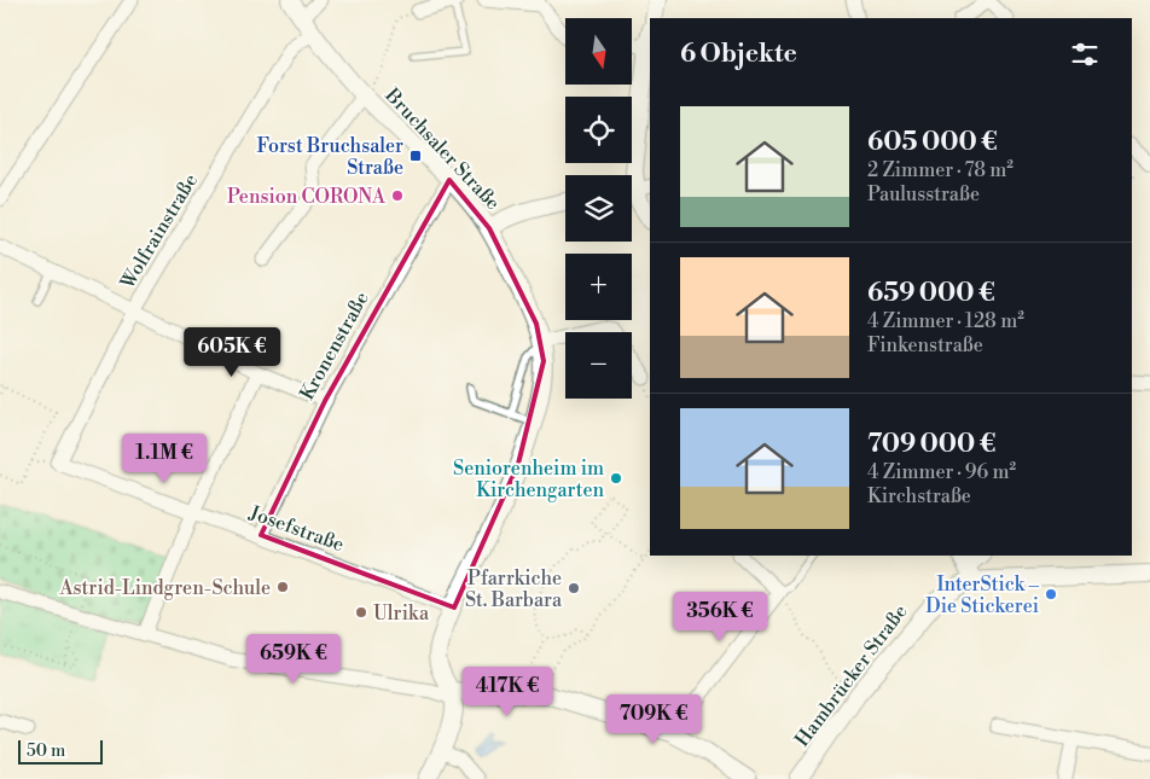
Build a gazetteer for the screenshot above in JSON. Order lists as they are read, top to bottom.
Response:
{
  "streets": {
    "street": [
      "Bruchsaler Straße",
      "Wolfrainstraße",
      "Kronenstraße",
      "Josefstraße",
      "Hambrücker Straße"
    ]
  },
  "crossings": [
    ["Bruchsaler Straße", "Wolfrainstraße"],
    ["Bruchsaler Straße", "Kronenstraße"],
    ["Bruchsaler Straße", "Josefstraße"],
    ["Wolfrainstraße", "Josefstraße"],
    ["Kronenstraße", "Josefstraße"]
  ],
  "places": {
    "transit": ["Forst Bruchsaler Straße"],
    "other": [
      "Pension CORONA",
      "Seniorenheim im Kirchengarten",
      "Astrid-Lindgren-Schule",
      "Pfarrkiche St. Barbara",
      "InterStick – Die Stickerei",
      "Ulrika"
    ]
  },
  "scale_bar": "50 m",
  "north": "bottom",
  "page": {
    "map_buttons": ["+", "−"],
    "heading": "6 Objekte",
    "list": [
      {
        "name": "605 000 €",
        "note": "2 Zimmer · 78 m² · Paulusstraße"
      },
      {
        "name": "659 000 €",
        "note": "4 Zimmer · 128 m² · Finkenstraße"
      },
      {
        "name": "709 000 €",
        "note": "4 Zimmer · 96 m² · Kirchstraße"
      }
    ],
    "price": [
      "605K €",
      "1.1M €",
      "356K €",
      "659K €",
      "417K €",
      "709K €"
    ],
    "scale": "50 m"
  }
}
